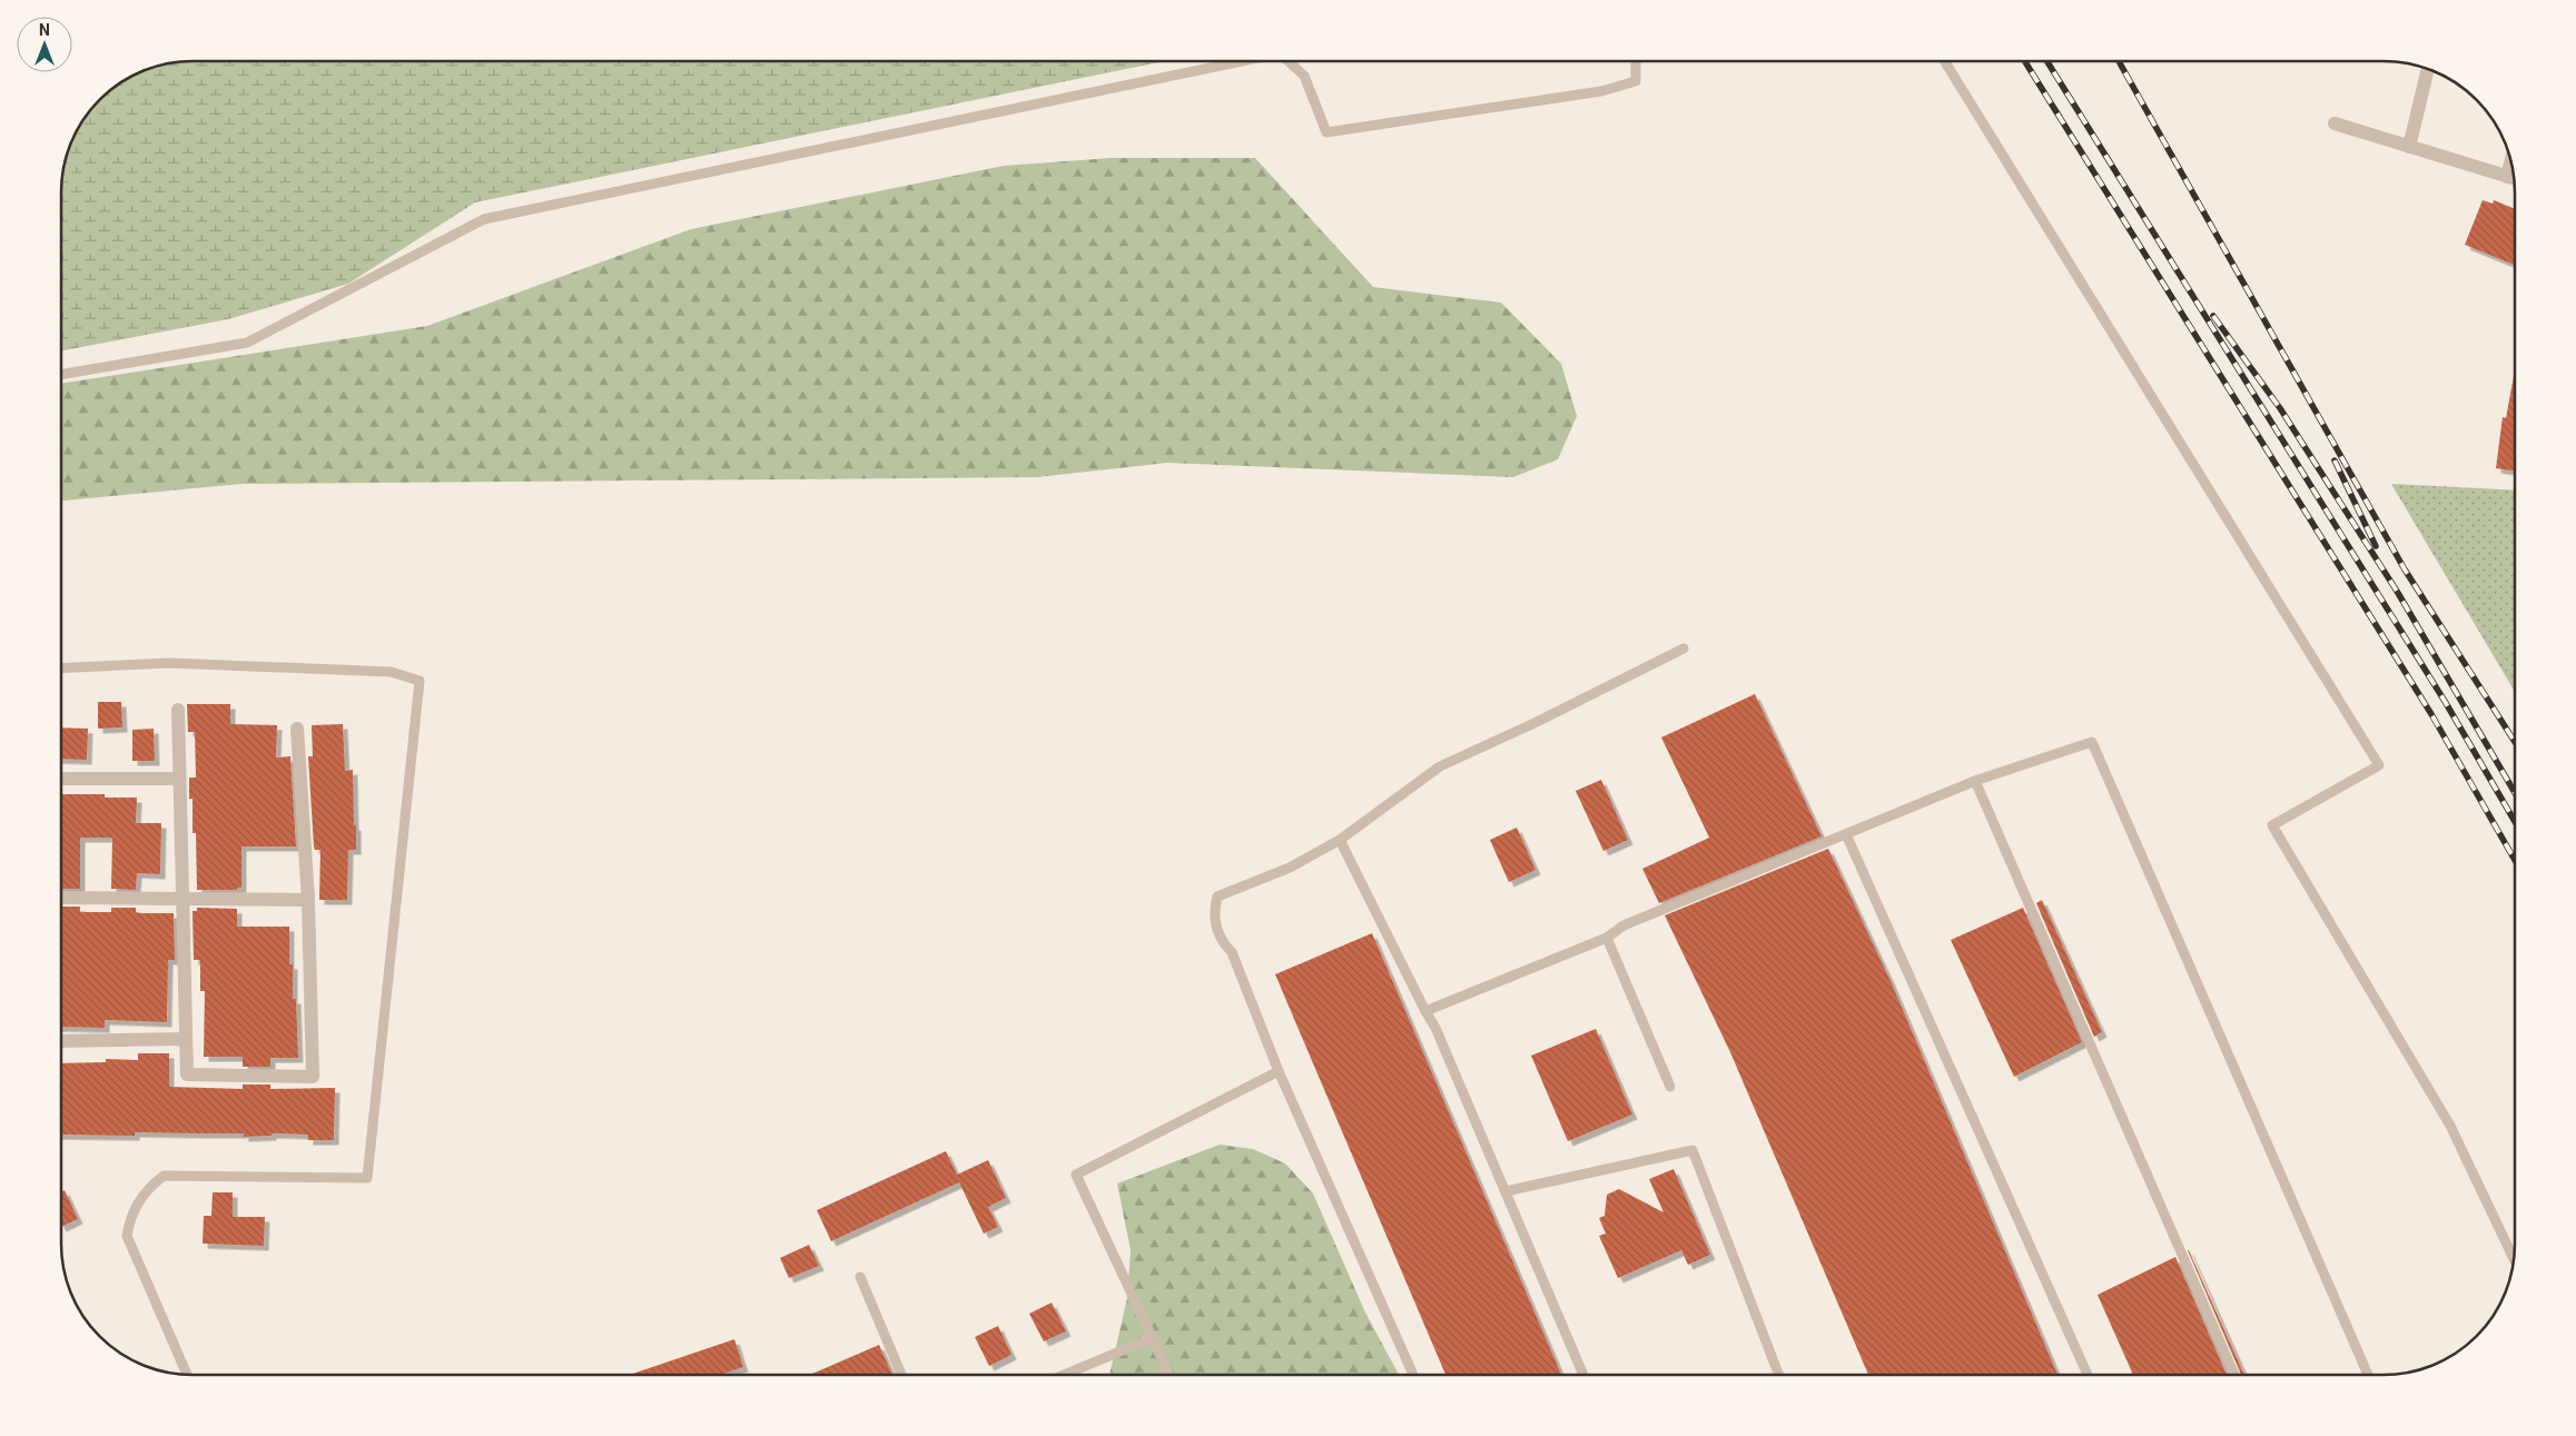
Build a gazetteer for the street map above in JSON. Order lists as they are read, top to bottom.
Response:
{
  "north": "top"
}
